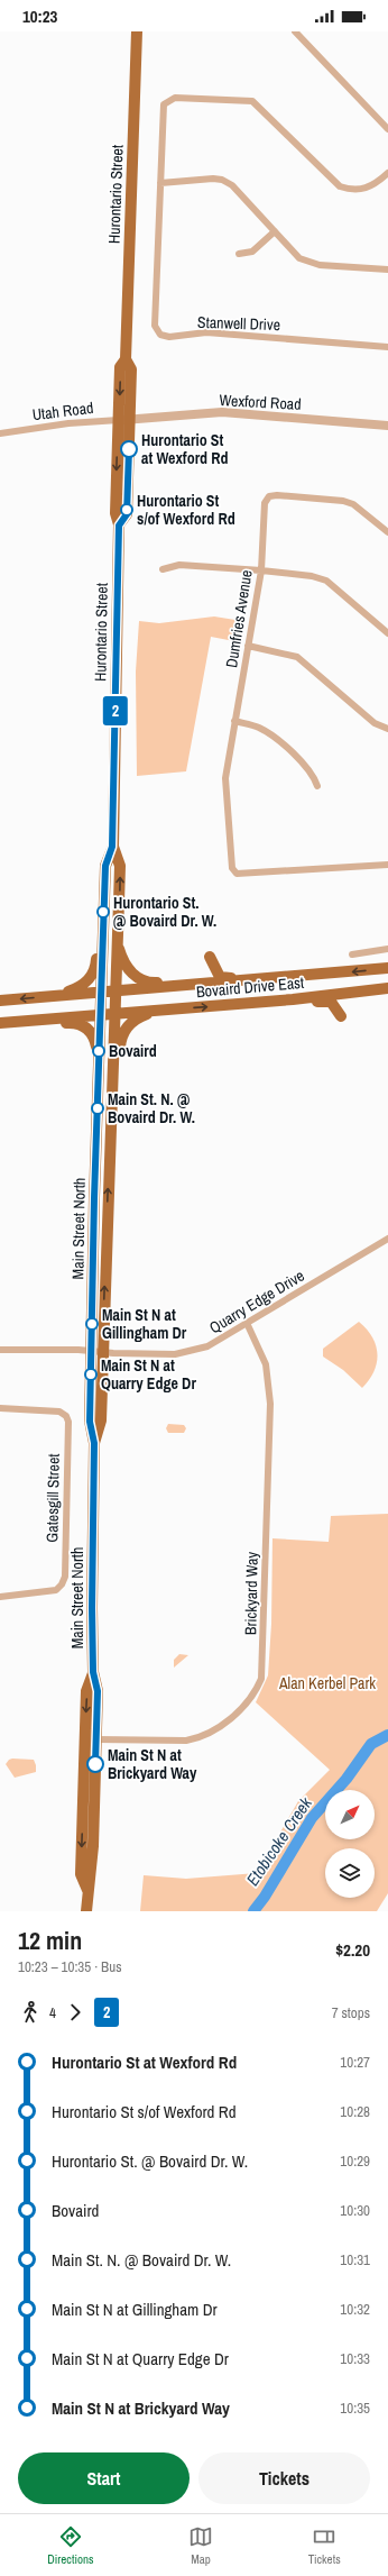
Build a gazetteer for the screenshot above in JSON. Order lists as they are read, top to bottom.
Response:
{
  "streets": {
    "main road": ["Hurontario Street", "Bovaird Drive East", "Main Street North"],
    "street": [
      "Stanwell Drive",
      "Wexford Road",
      "Utah Road",
      "Dumfries Avenue",
      "Quarry Edge Drive",
      "Gatesgill Street",
      "Brickyard Way"
    ]
  },
  "crossings": [
    ["Hurontario Street", "Wexford Road"],
    ["Hurontario Street", "Utah Road"],
    ["Hurontario Street", "Bovaird Drive East"],
    ["Hurontario Street", "Main Street North"],
    ["Wexford Road", "Utah Road"],
    ["Bovaird Drive East", "Main Street North"],
    ["Main Street North", "Quarry Edge Drive"],
    ["Main Street North", "Brickyard Way"],
    ["Quarry Edge Drive", "Brickyard Way"]
  ],
  "water": ["Etobicoke Creek"],
  "parks": ["Alan Kerbel Park"],
  "places": [
    "Hurontario St at Wexford Rd",
    "Hurontario St s/of Wexford Rd",
    "Hurontario St. @ Bovaird Dr. W.",
    "Bovaird",
    "Main St. N. @ Bovaird Dr. W.",
    "Main St N at Gillingham Dr",
    "Main St N at Quarry Edge Dr",
    "Main St N at Brickyard Way"
  ],
  "lines": ["bus line 2"],
  "north": "top right",
  "page": {
    "status": "10:23",
    "on_map": "2",
    "heading": ["12 min", "10:23 – 10:35 · Bus", "$2.20"],
    "legs": ["4", "2", "7 stops"],
    "list": [
      {
        "name": "Hurontario St at Wexford Rd",
        "value": "10:27"
      },
      {
        "name": "Hurontario St s/of Wexford Rd",
        "value": "10:28"
      },
      {
        "name": "Hurontario St. @ Bovaird Dr. W.",
        "value": "10:29"
      },
      {
        "name": "Bovaird",
        "value": "10:30"
      },
      {
        "name": "Main St. N. @ Bovaird Dr. W.",
        "value": "10:31"
      },
      {
        "name": "Main St N at Gillingham Dr",
        "value": "10:32"
      },
      {
        "name": "Main St N at Quarry Edge Dr",
        "value": "10:33"
      },
      {
        "name": "Main St N at Brickyard Way",
        "value": "10:35"
      }
    ],
    "buttons": ["Start", "Tickets"],
    "tabs": ["Directions", "Map", "Tickets"]
  }
}
